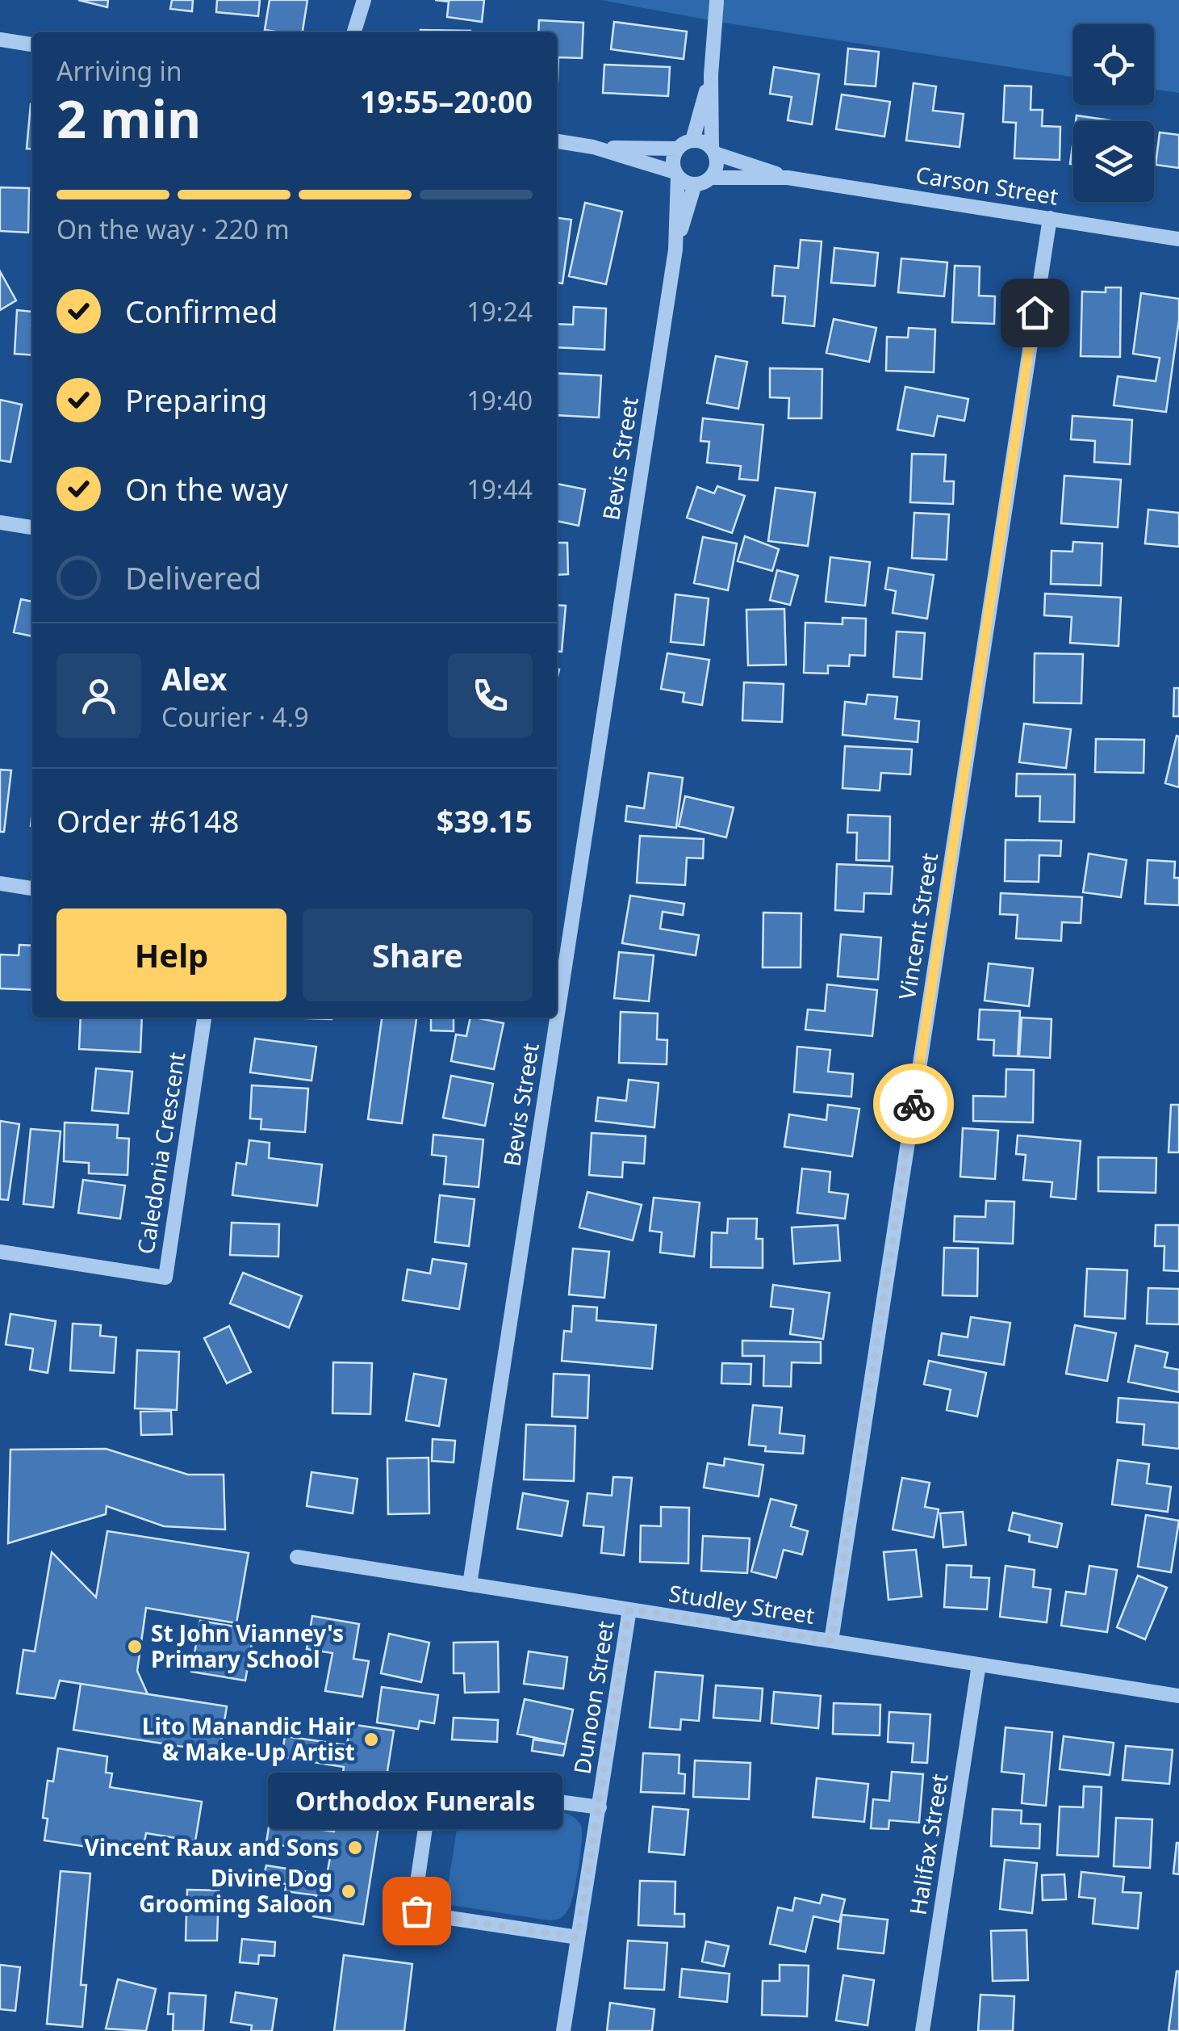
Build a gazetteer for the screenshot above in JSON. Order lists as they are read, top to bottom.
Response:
{
  "streets": {
    "street": [
      "Carson Street",
      "Bevis Street",
      "Vincent Street",
      "Caledonia Crescent",
      "Studley Street",
      "Dunoon Street",
      "Halifax Street"
    ]
  },
  "crossings": [
    ["Carson Street", "Bevis Street"],
    ["Carson Street", "Vincent Street"],
    ["Bevis Street", "Studley Street"],
    ["Vincent Street", "Studley Street"],
    ["Studley Street", "Dunoon Street"],
    ["Studley Street", "Halifax Street"]
  ],
  "places": [
    "St John Vianney's Primary School",
    "Lito Manandic Hair & Make-Up Artist",
    "Vincent Raux and Sons",
    "Divine Dog Grooming Saloon",
    "Orthodox Funerals"
  ],
  "page": {
    "heading": ["2 min", "Arriving in", "19:55–20:00"],
    "panel": [
      "Alex",
      "Courier · 4.9",
      "Order #6148",
      "$39.15"
    ],
    "bar": "On the way · 220 m",
    "list": [
      ["Confirmed", "19:24"],
      ["Preparing", "19:40"],
      ["On the way", "19:44"],
      "Delivered"
    ],
    "buttons": ["Help", "Share"],
    "bubble": "Orthodox Funerals"
  }
}
